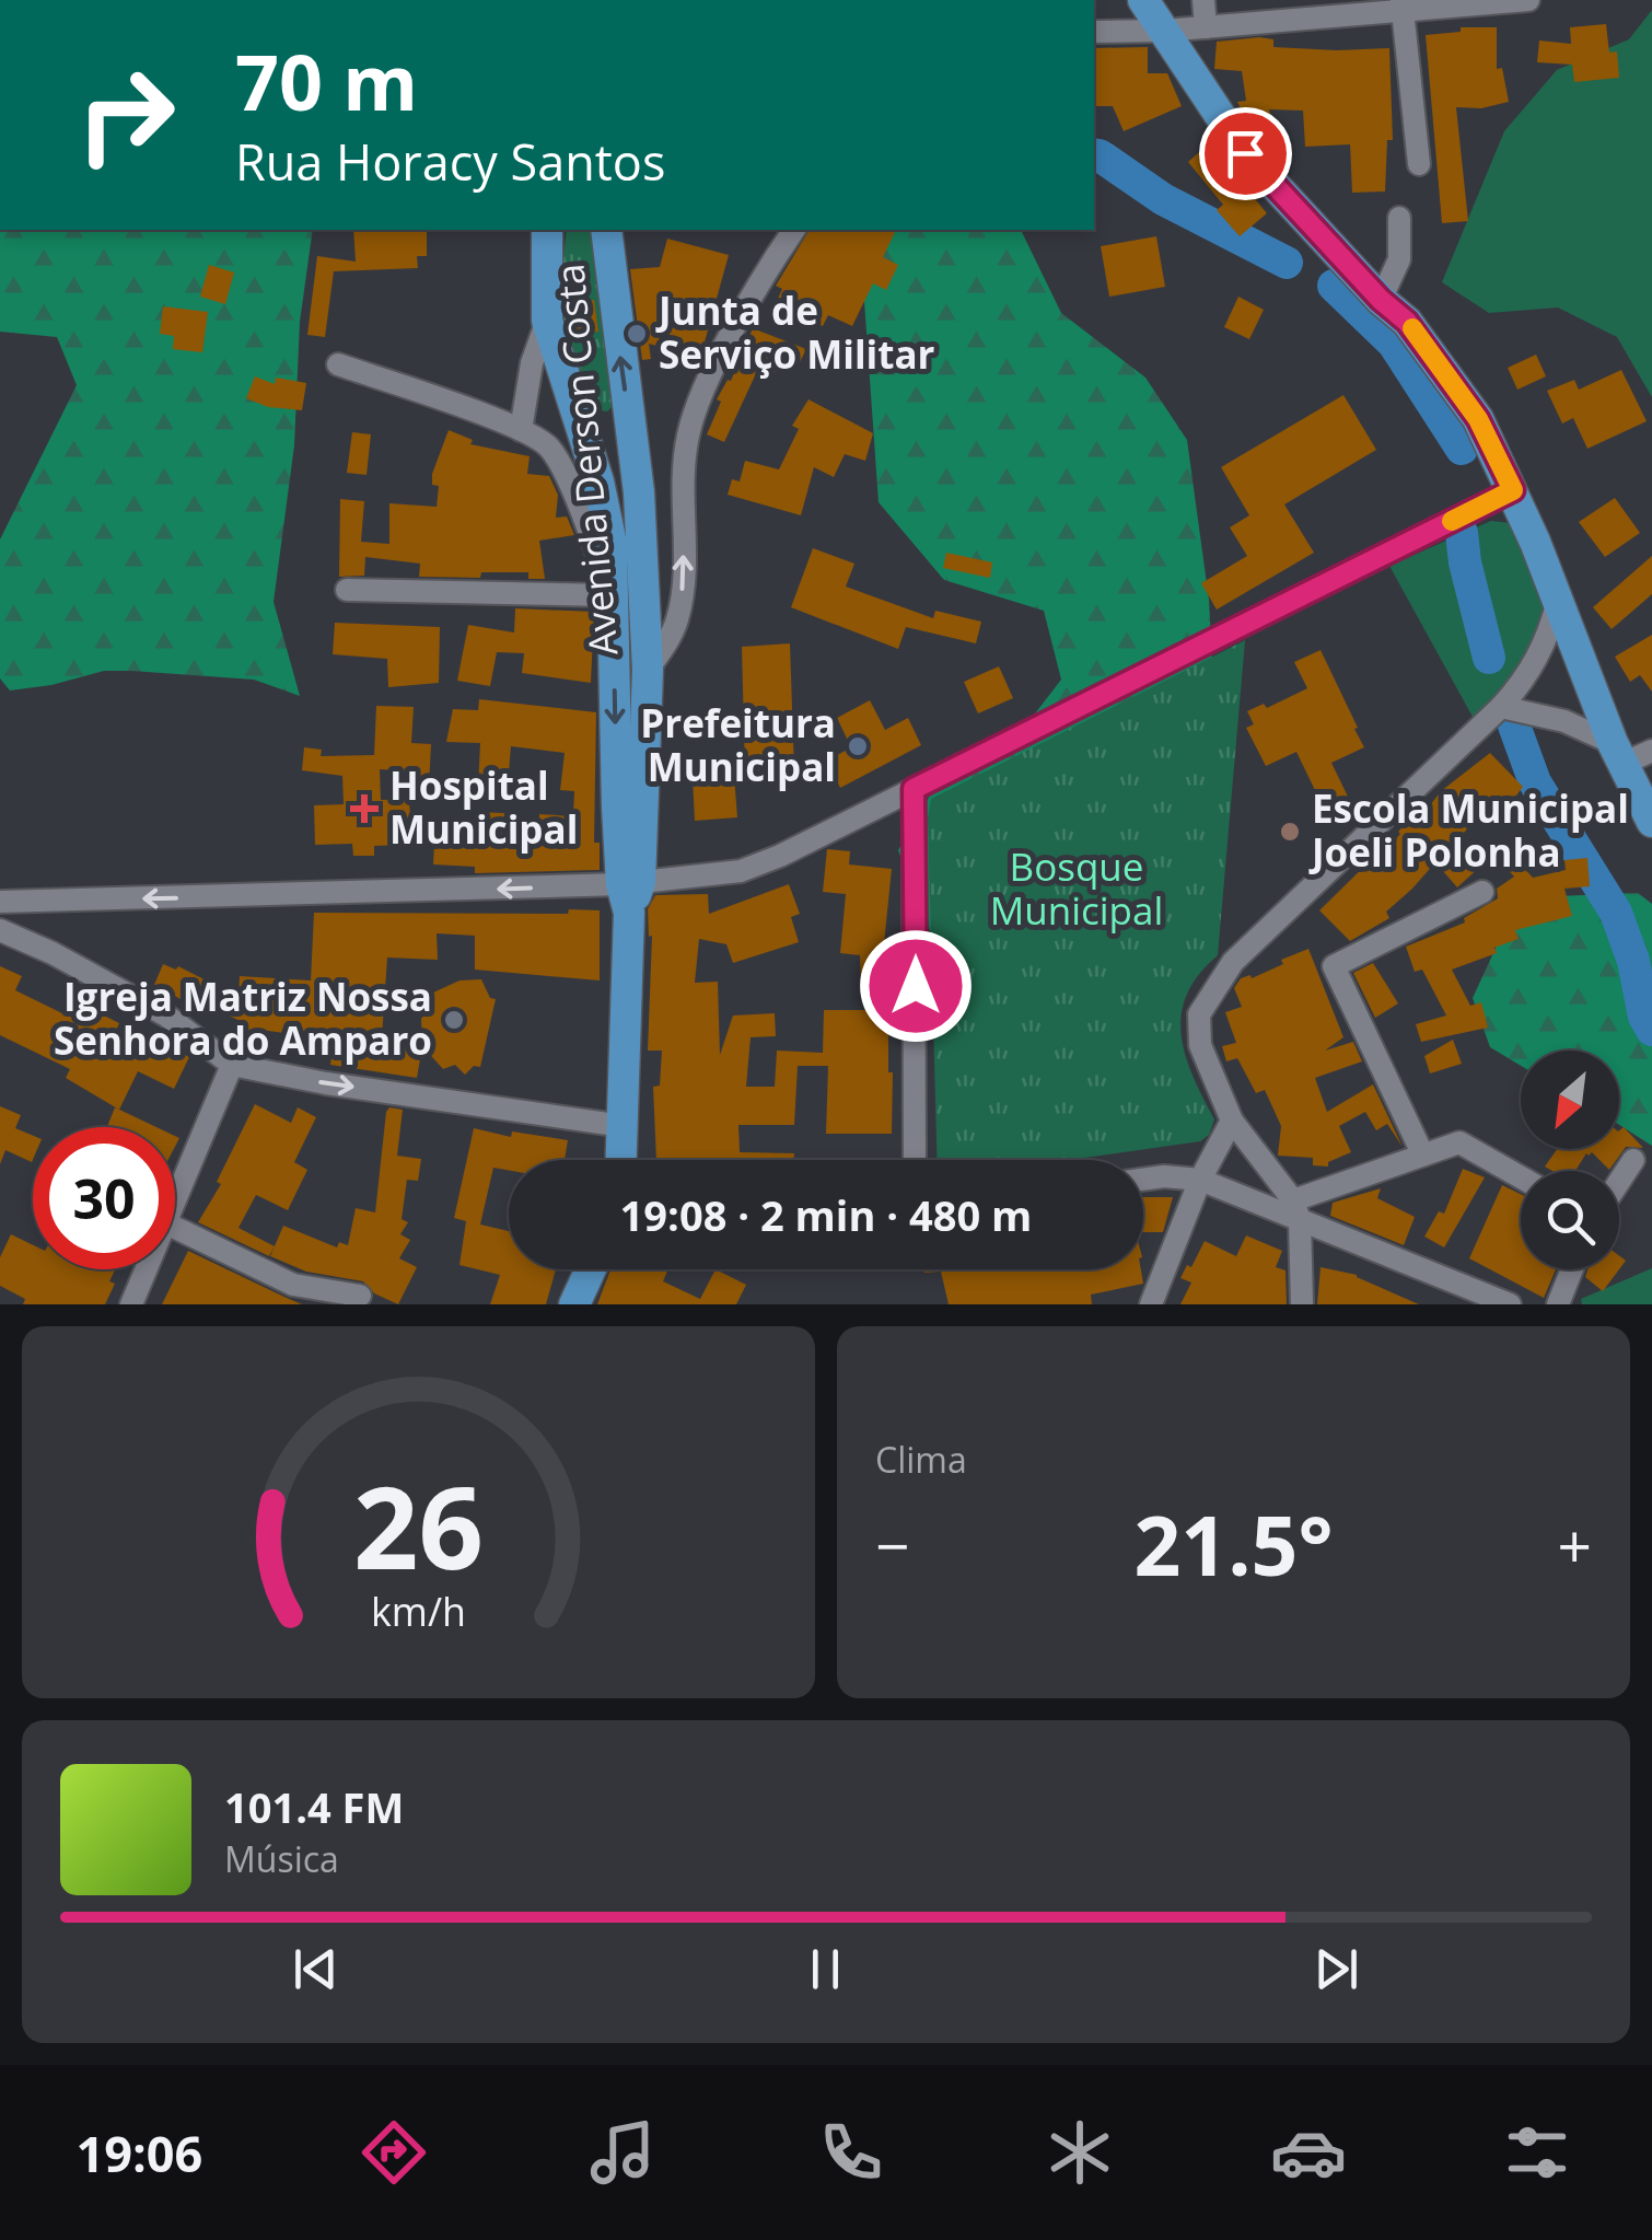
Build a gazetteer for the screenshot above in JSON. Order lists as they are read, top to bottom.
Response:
{
  "streets": {
    "main road": ["Avenida Derson Costa"]
  },
  "parks": ["Bosque Municipal"],
  "places": {
    "other": [
      "Junta de Serviço Militar",
      "Prefeitura Municipal",
      "Escola Municipal Joeli Polonha",
      "Igreja Matriz Nossa Senhora do Amparo"
    ],
    "health": ["Hospital Municipal"]
  },
  "north": "bottom left",
  "page": {
    "turn": ["70 m", "Rua Horacy Santos"],
    "limit": "30",
    "trip": "19:08 · 2 min · 480 m",
    "tile": "Clima",
    "heat": ["−", "21.5°", "+"],
    "song": ["101.4 FM", "Música"],
    "tabs": "19:06",
    "gauge": ["26", "km/h"]
  }
}
